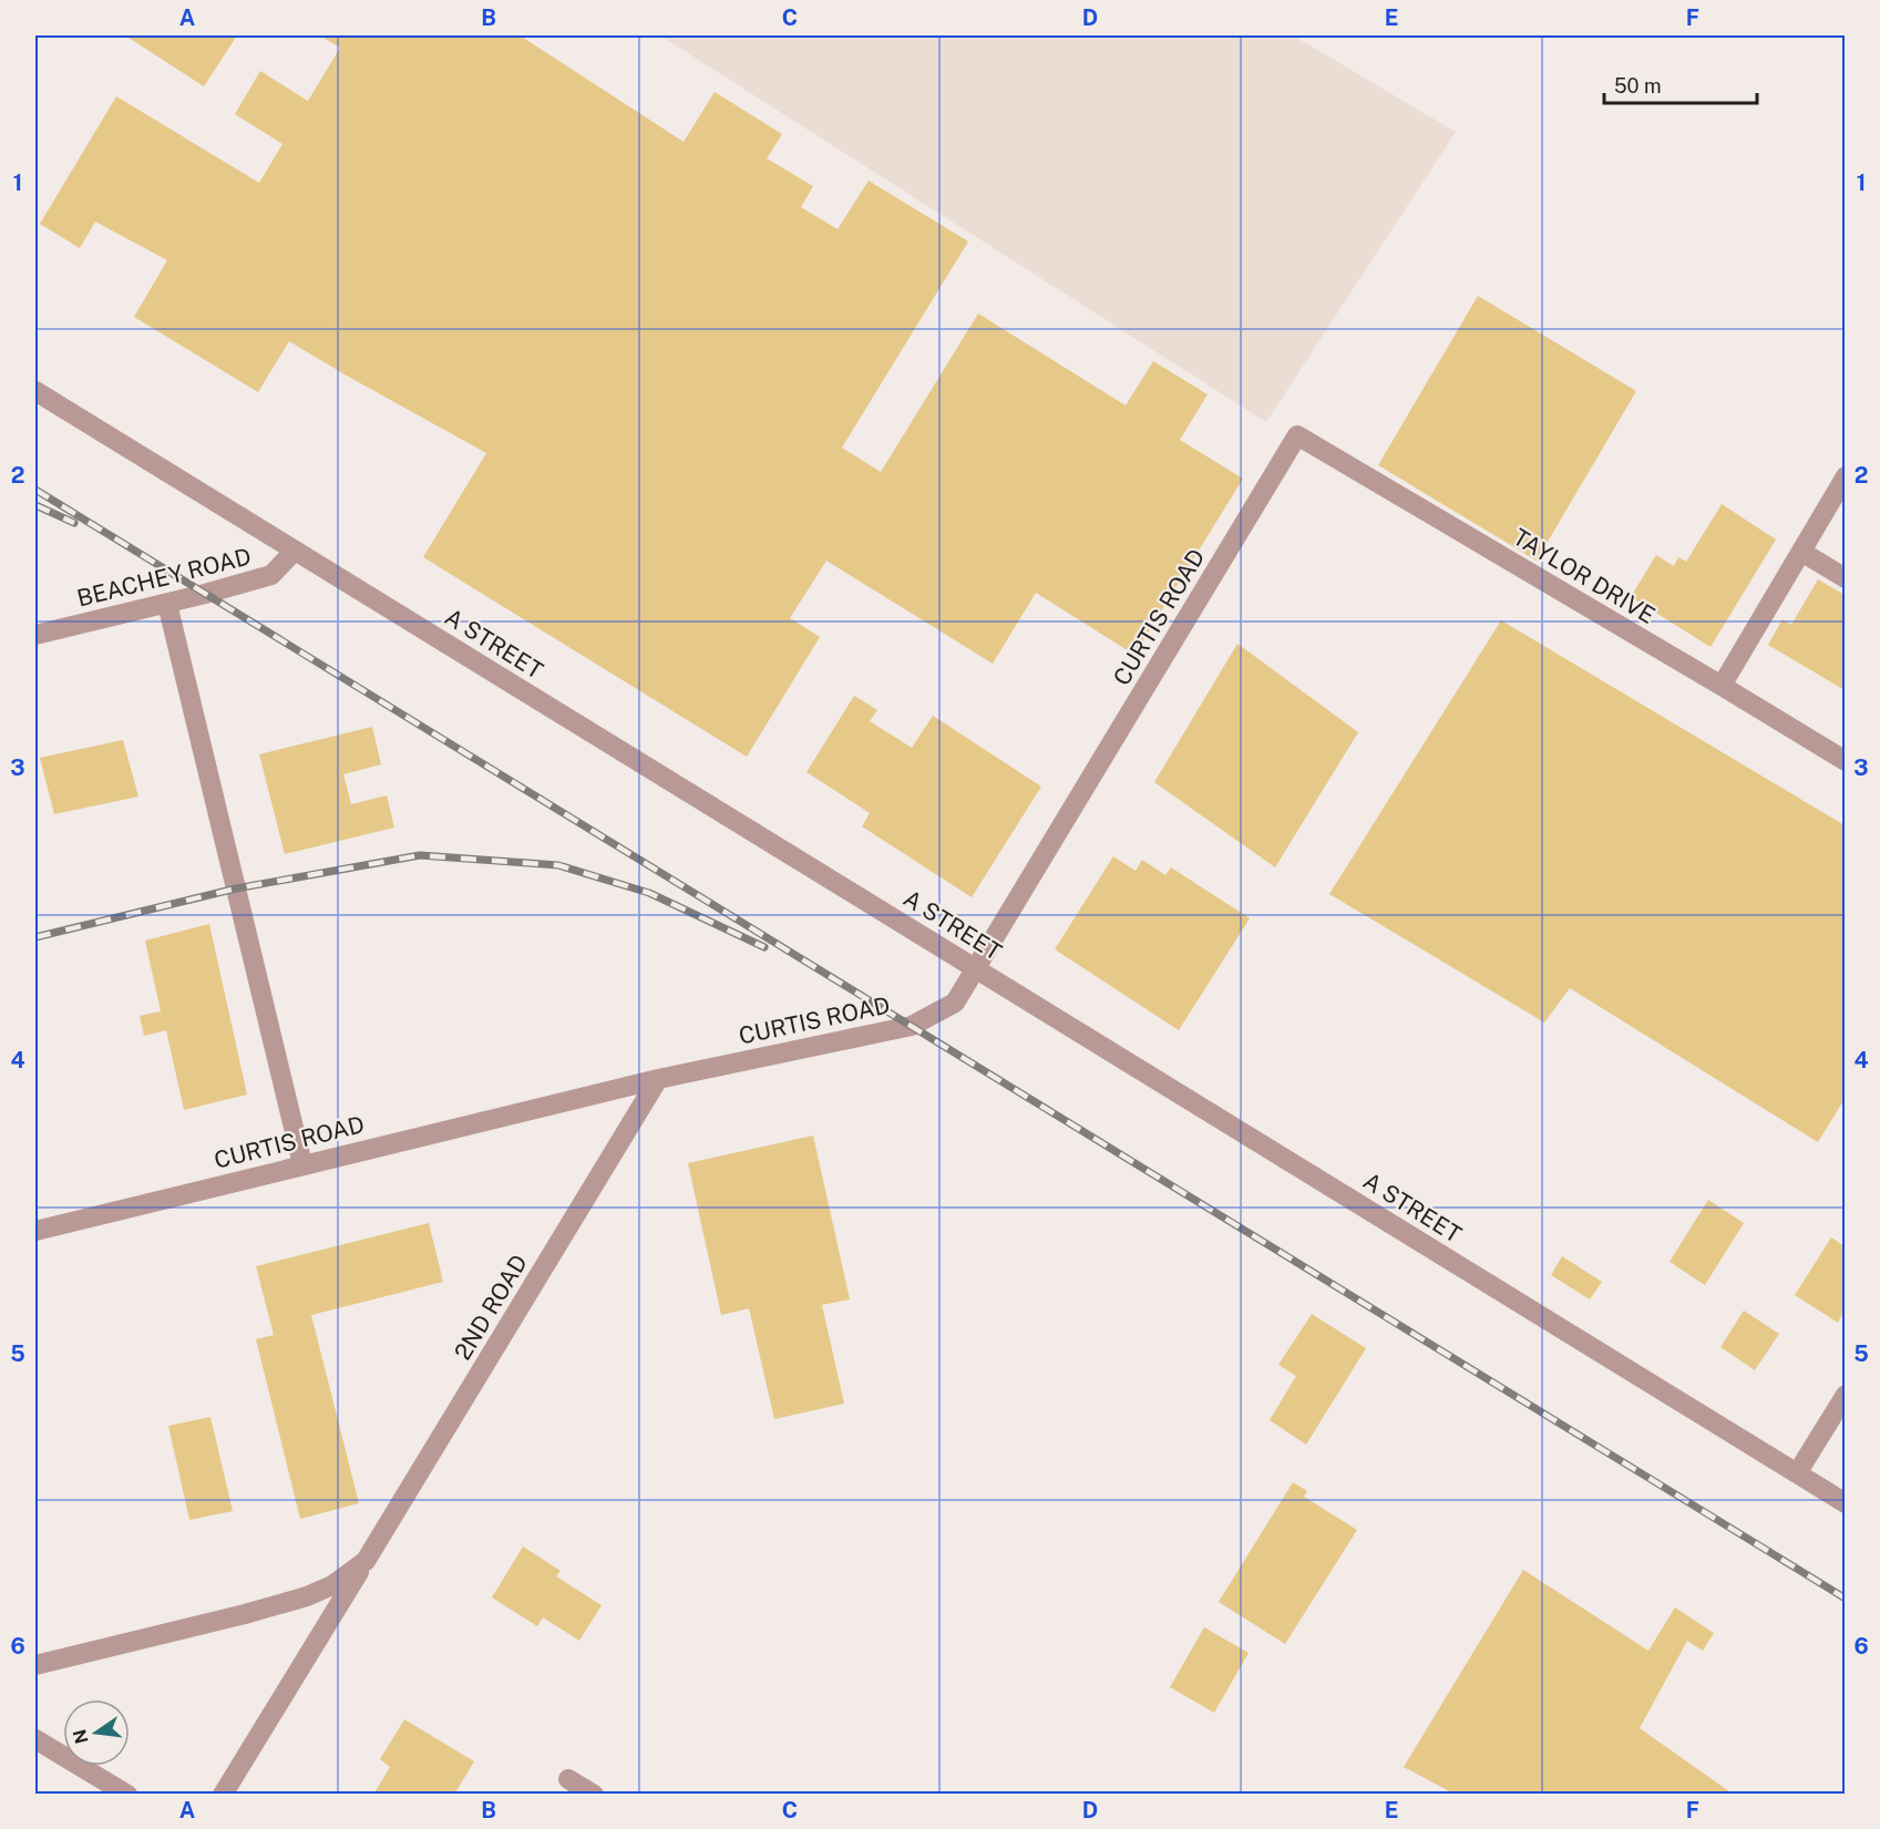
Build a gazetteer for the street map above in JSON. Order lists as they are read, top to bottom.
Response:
{
  "streets": {
    "street": [
      "TAYLOR DRIVE",
      "BEACHEY ROAD",
      "CURTIS ROAD",
      "A STREET",
      "2ND ROAD"
    ]
  },
  "crossings": [
    ["TAYLOR DRIVE", "CURTIS ROAD"],
    ["BEACHEY ROAD", "A STREET"],
    ["CURTIS ROAD", "A STREET"],
    ["CURTIS ROAD", "2ND ROAD"]
  ],
  "scale_bar": "50 m",
  "north": "left",
  "grid": {
    "columns": [
      "A",
      "B",
      "C",
      "D",
      "E",
      "F"
    ],
    "rows": [
      "1",
      "2",
      "3",
      "4",
      "5",
      "6"
    ]
  }
}
